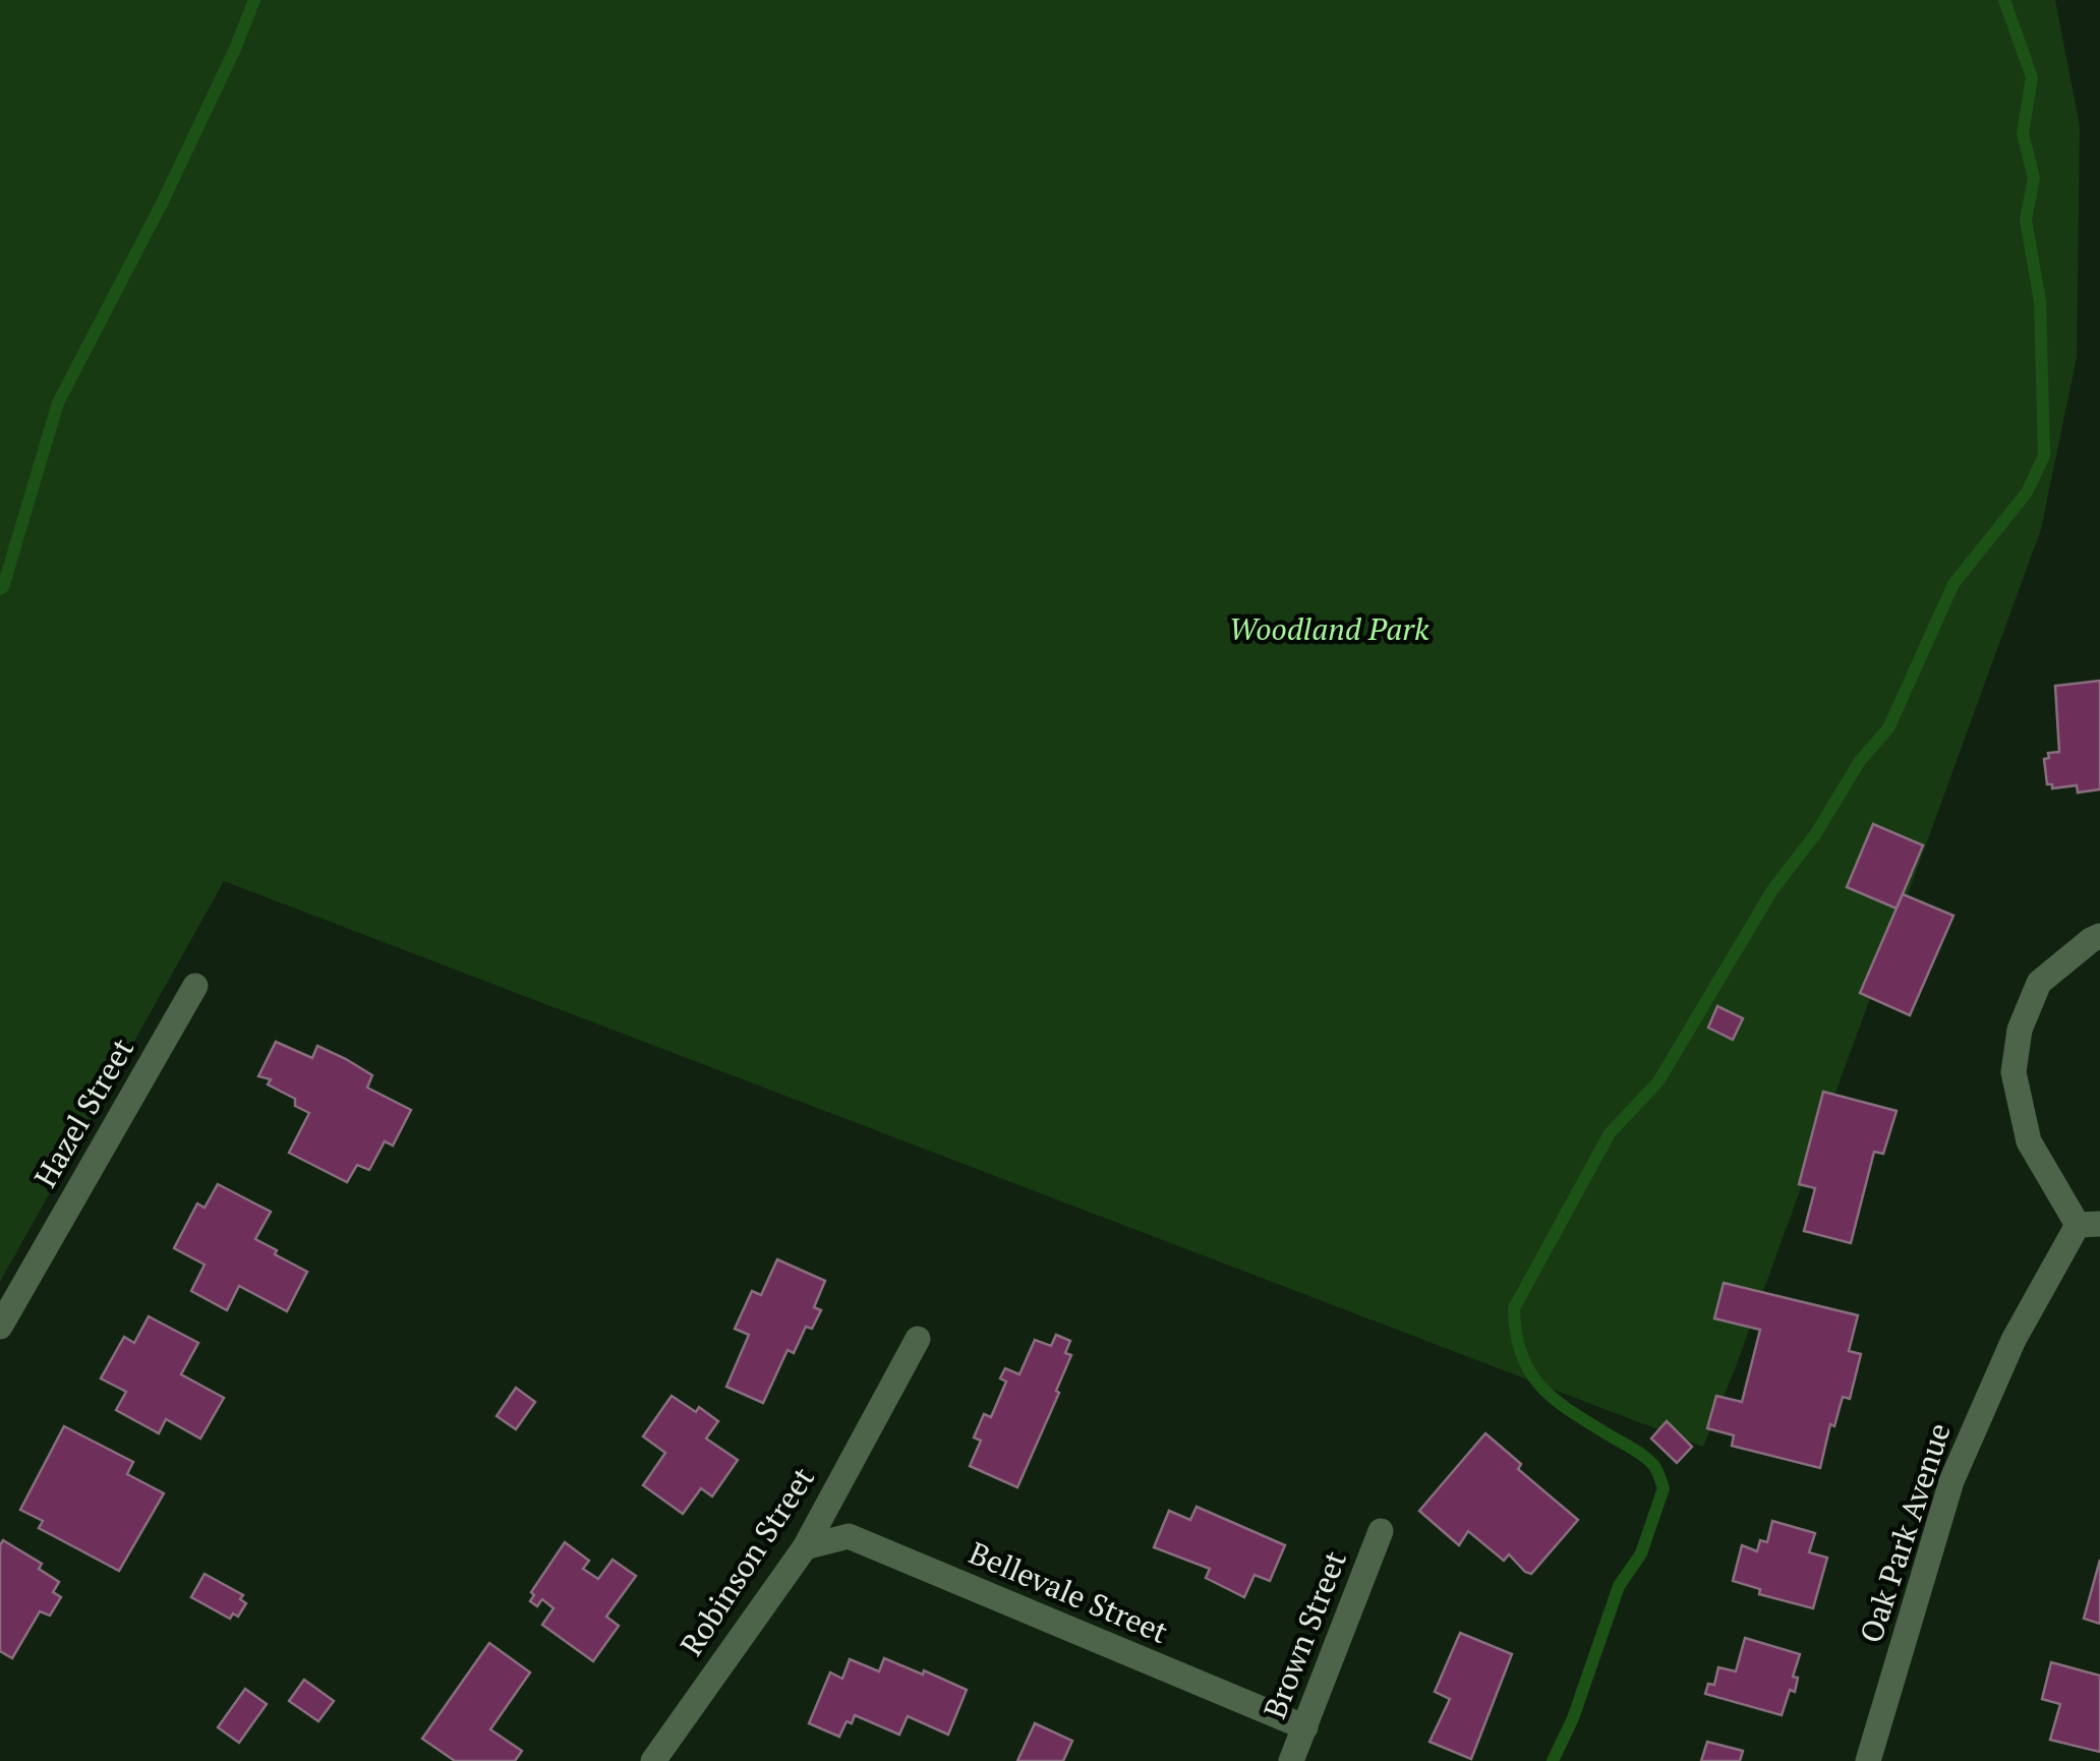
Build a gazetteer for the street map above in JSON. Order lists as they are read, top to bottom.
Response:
{
  "streets": {
    "street": [
      "Hazel Street",
      "Oak Park Avenue",
      "Robinson Street",
      "Bellevale Street",
      "Brown Street"
    ]
  },
  "crossings": [
    ["Robinson Street", "Bellevale Street"],
    ["Bellevale Street", "Brown Street"]
  ],
  "parks": ["Woodland Park"]
}
